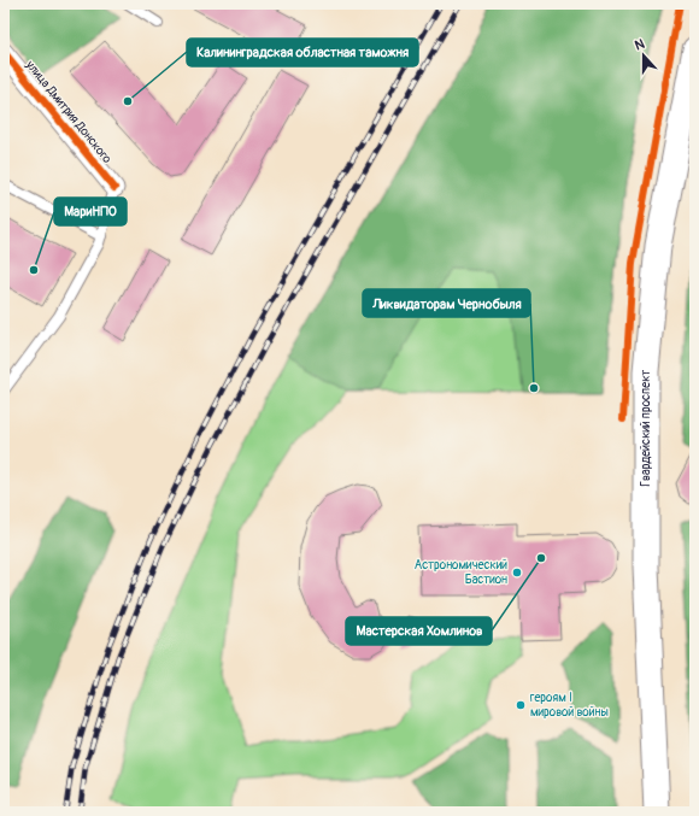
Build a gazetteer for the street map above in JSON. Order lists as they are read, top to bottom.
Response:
{
  "streets": {
    "main road": ["Гвардейский проспект"],
    "street": ["улица Дмитрия Донского"]
  },
  "places": [
    "Калининградская областная таможня",
    "МариНПО",
    "Ликвидаторам Чернобыля",
    "Мастерская Хомлинов",
    "Астрономический Бастион",
    "героям I мировой войны"
  ],
  "north": "top"
}
